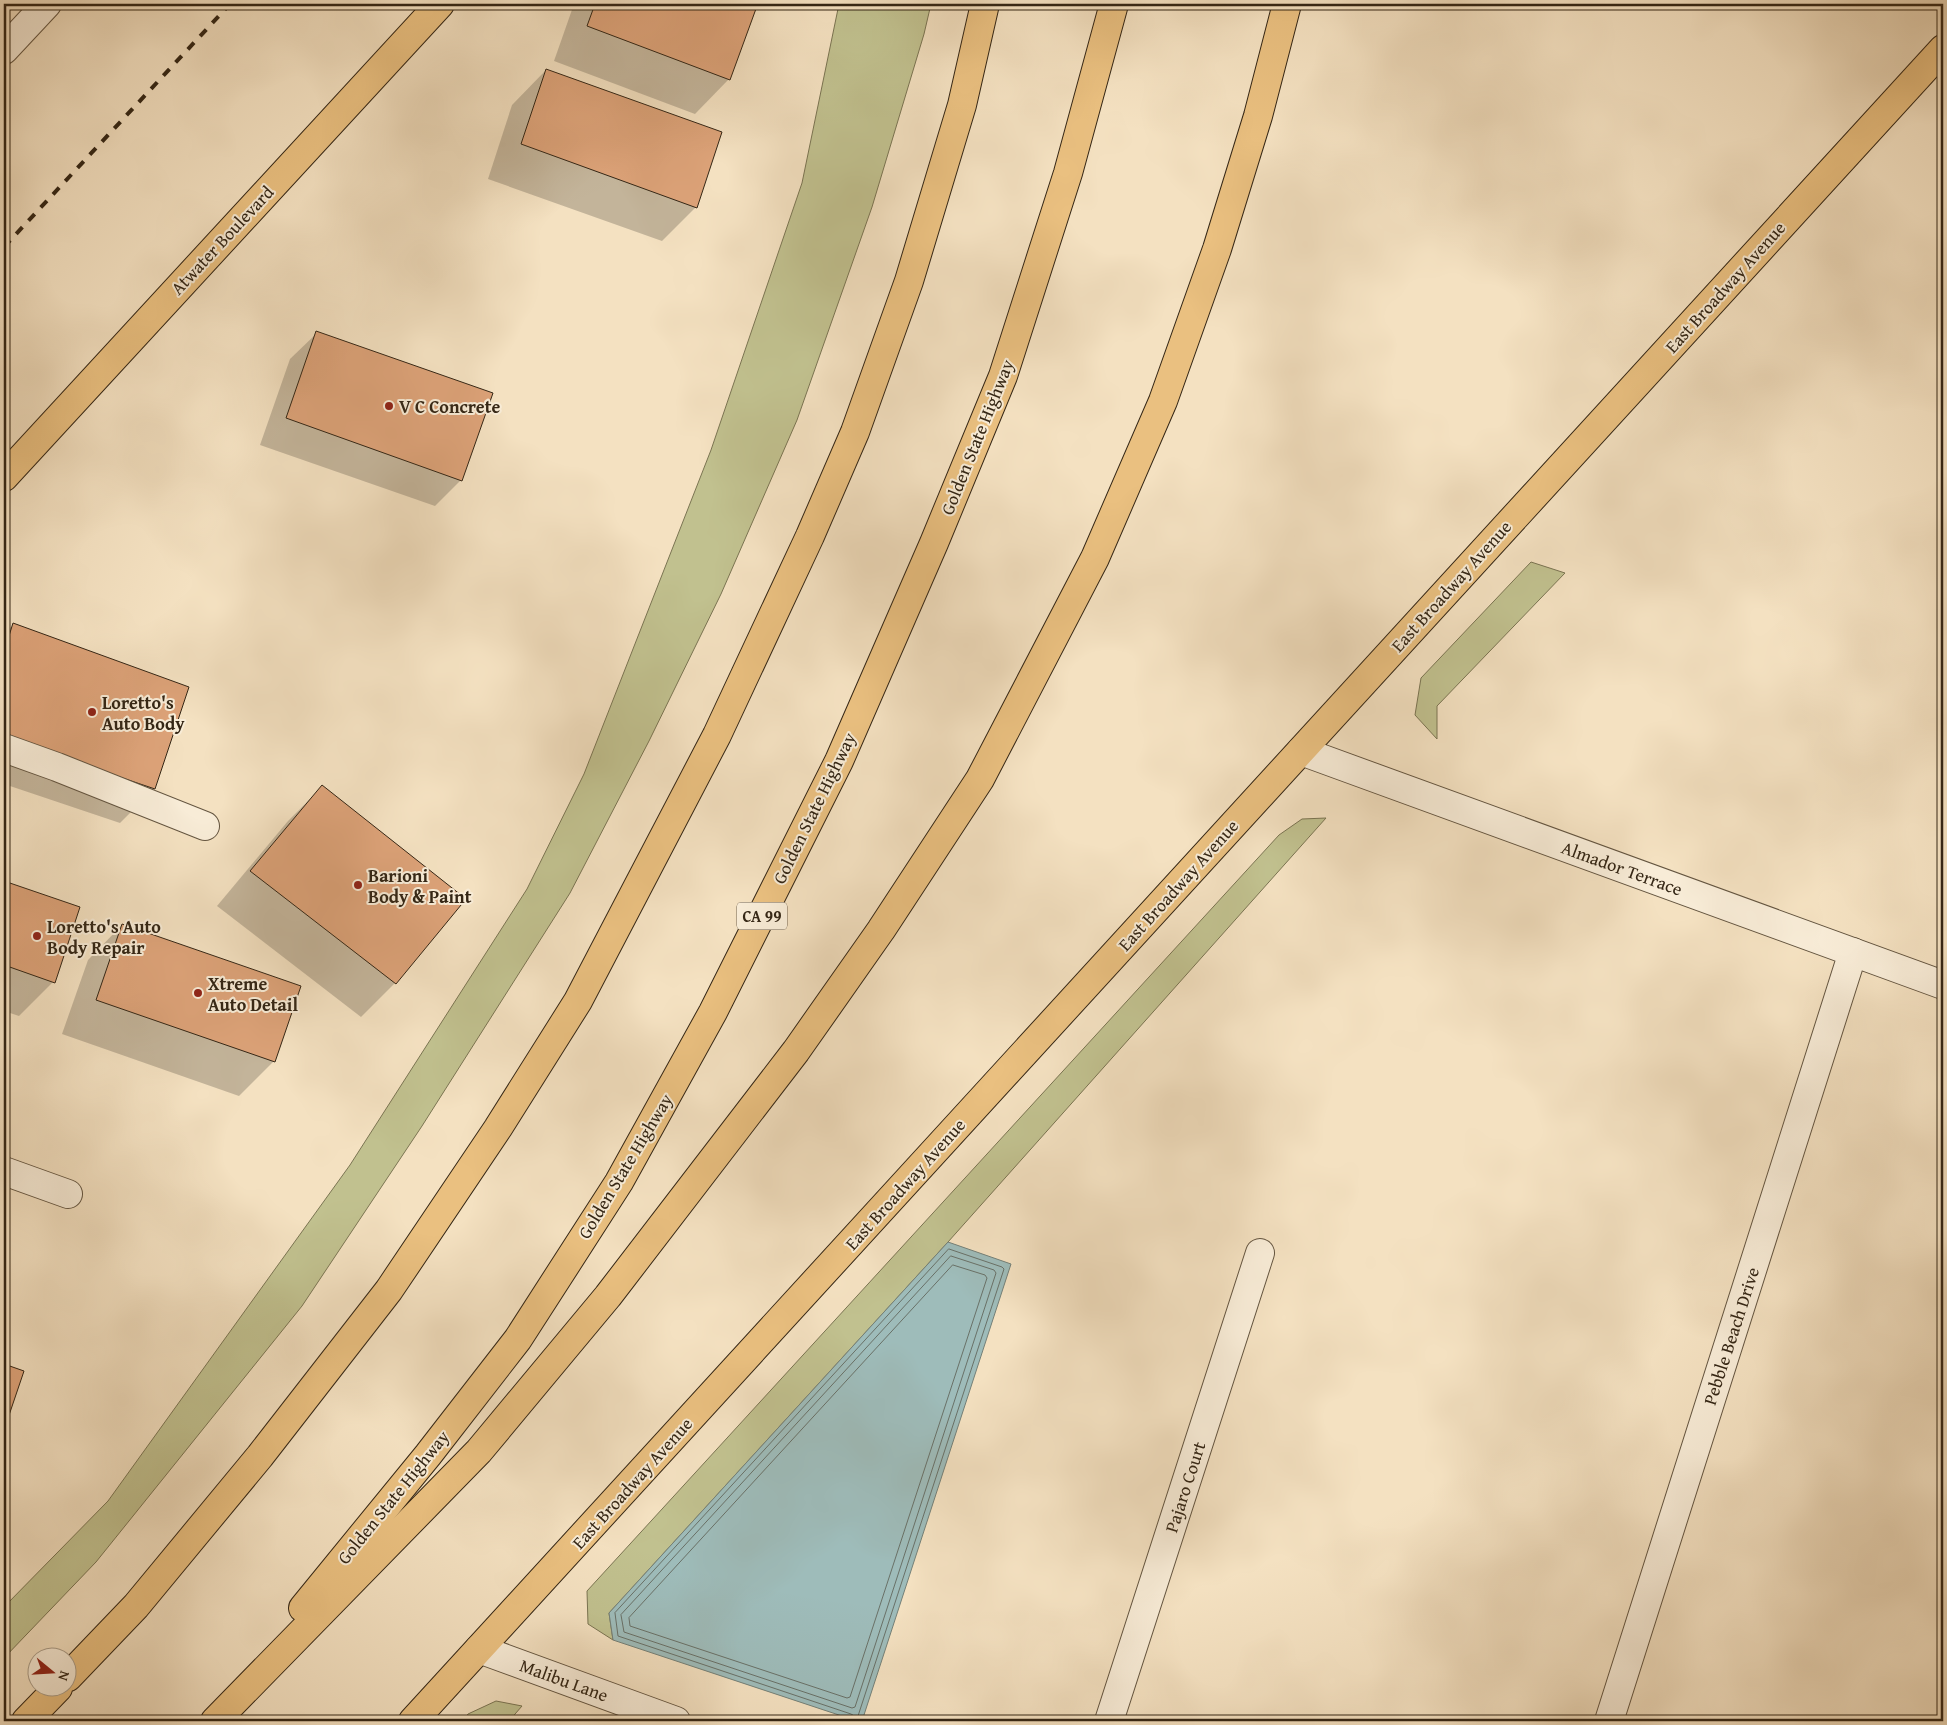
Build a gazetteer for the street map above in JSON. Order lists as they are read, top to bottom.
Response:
{
  "streets": {
    "main road": [
      "Atwater Boulevard",
      "East Broadway Avenue",
      "Golden State Highway",
      "CA 99"
    ],
    "street": [
      "Almador Terrace",
      "Pebble Beach Drive",
      "Pajaro Court",
      "Malibu Lane"
    ]
  },
  "crossings": [
    ["East Broadway Avenue", "Almador Terrace"],
    ["East Broadway Avenue", "Malibu Lane"],
    ["Almador Terrace", "Pebble Beach Drive"]
  ],
  "places": [
    "V C Concrete",
    "Loretto's Auto Body",
    "Barioni Body & Paint",
    "Loretto's Auto Body Repair",
    "Xtreme Auto Detail"
  ],
  "north": "right"
}
